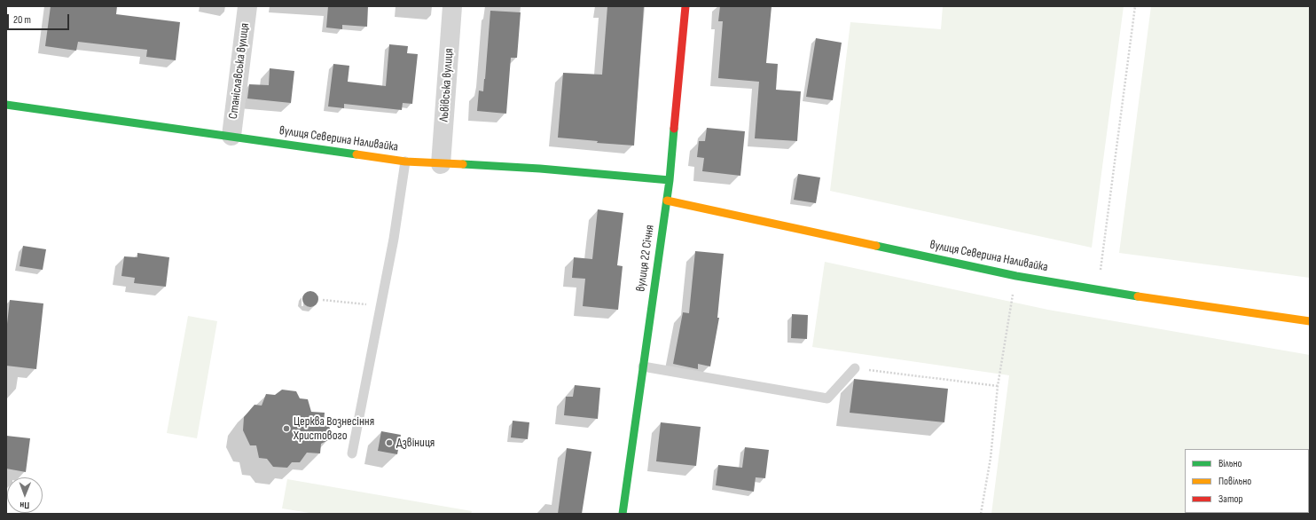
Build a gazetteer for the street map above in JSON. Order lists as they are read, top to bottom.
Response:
{
  "streets": {
    "street": [
      "Станіславська вулиця",
      "Львівська вулиця",
      "вулиця Северина Наливайка",
      "вулиця 22 Січня"
    ]
  },
  "crossings": [
    ["Станіславська вулиця", "вулиця Северина Наливайка"],
    ["Львівська вулиця", "вулиця Северина Наливайка"],
    ["вулиця Северина Наливайка", "вулиця 22 Січня"]
  ],
  "places": ["Церква Вознесіння Христового", "Дзвіниця"],
  "legend": ["Вільно", "Повільно", "Затор"],
  "scale_bar": "20 m",
  "north": "bottom"
}
